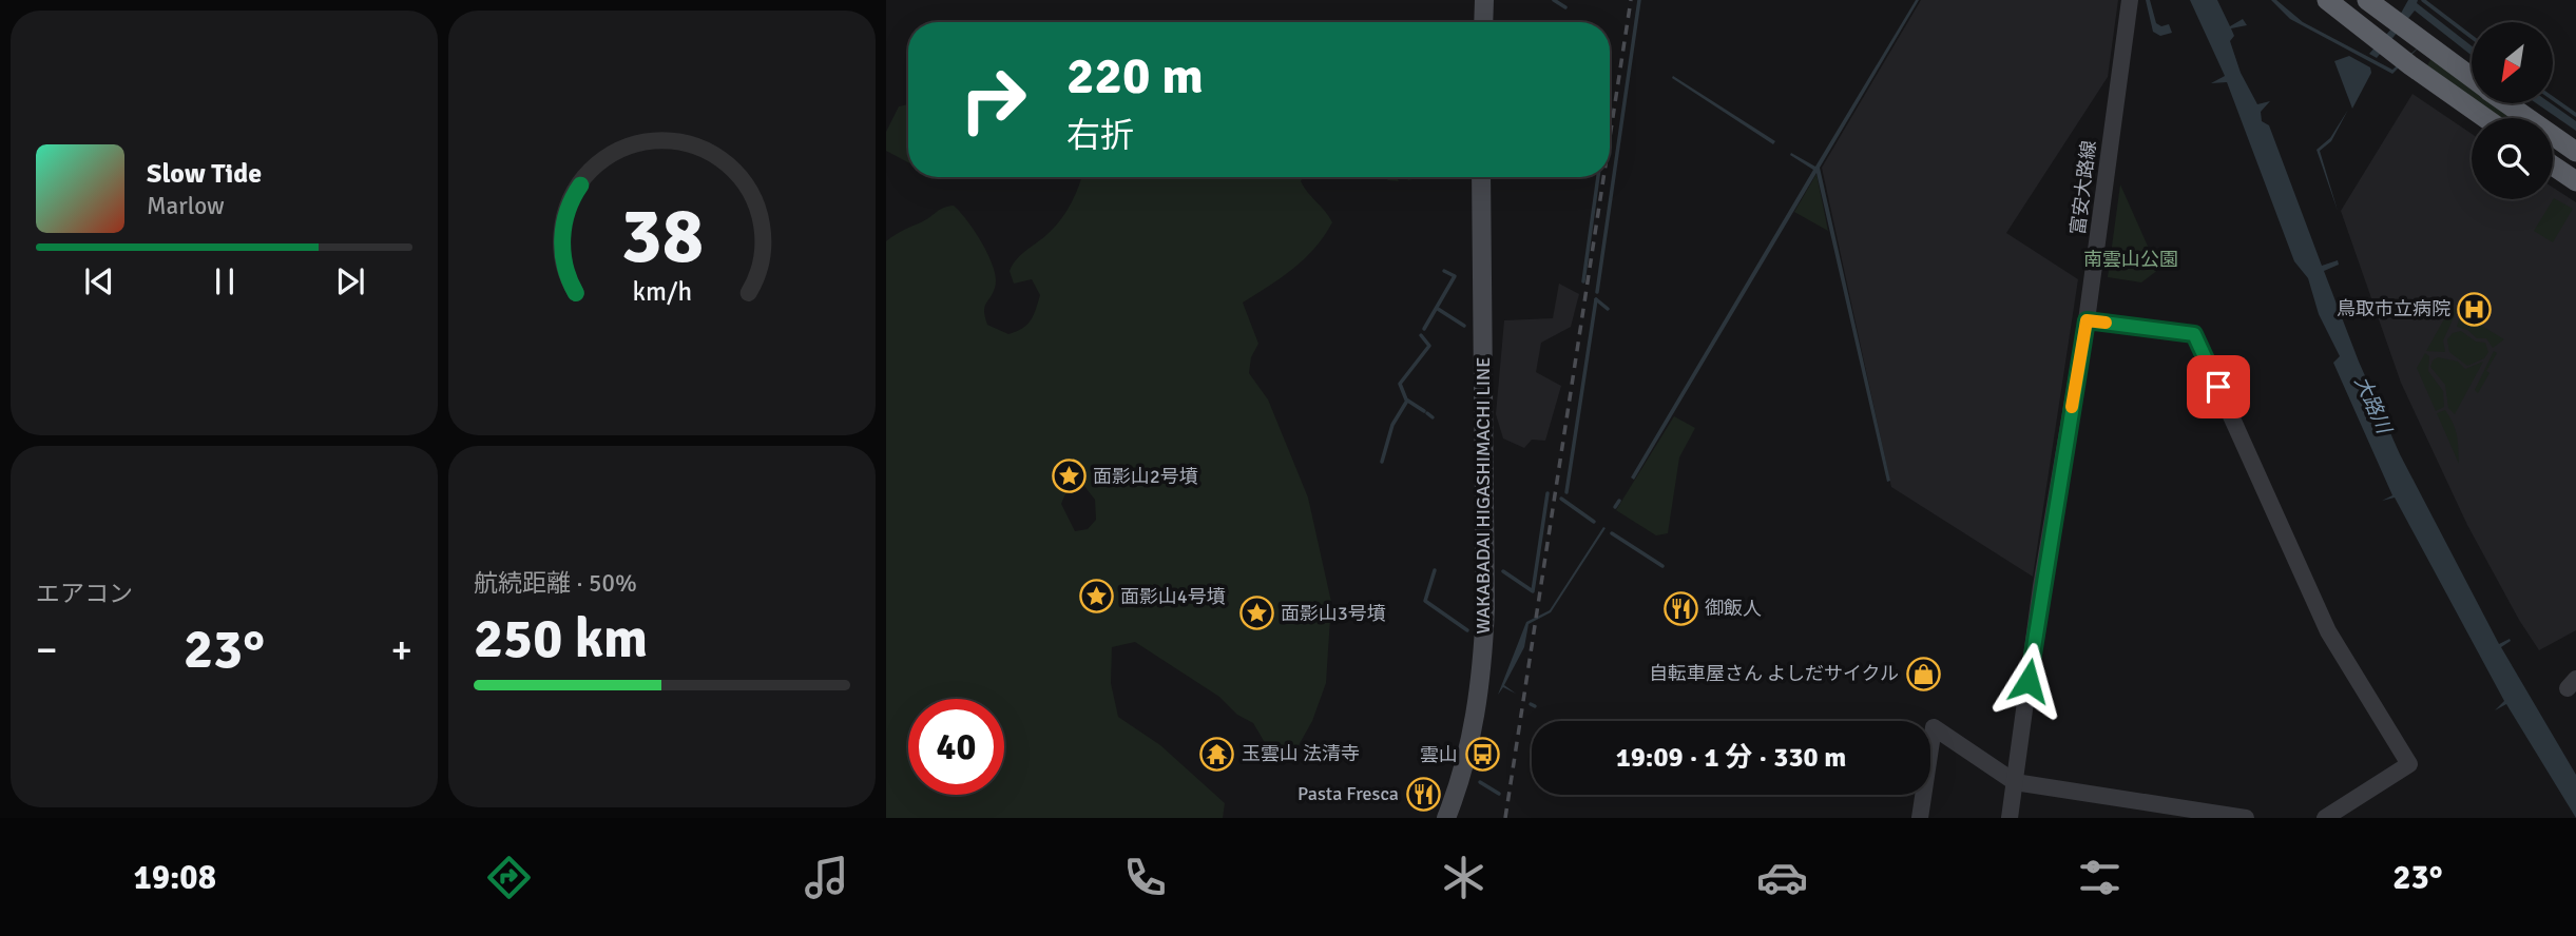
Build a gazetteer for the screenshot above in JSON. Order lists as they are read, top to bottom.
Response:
{
  "streets": {
    "main road": ["WAKABADAI HIGASHIMACHI LINE"],
    "street": ["富安大路線"]
  },
  "water": ["大路川"],
  "parks": ["南雲山公園"],
  "places": {
    "hospital": ["鳥取市立病院"],
    "place": ["面影山2号墳", "面影山4号墳", "面影山3号墳"],
    "restaurant": ["御飯人", "Pasta Fresca"],
    "shop": ["自転車屋さん よしだサイクル"],
    "temple": ["玉雲山 法清寺"],
    "bus stop": ["雲山"]
  },
  "north": "bottom left",
  "page": {
    "turn": ["220 m", "右折"],
    "song": ["Slow Tide", "Marlow"],
    "tile": [
      "エアコン",
      ["航続距離 · 50%", "250 km"]
    ],
    "heat": ["−", "23°", "+"],
    "limit": "40",
    "trip": "19:09 · 1 分 · 330 m",
    "tabs": ["19:08", "23°"],
    "gauge": ["38", "km/h"]
  }
}
